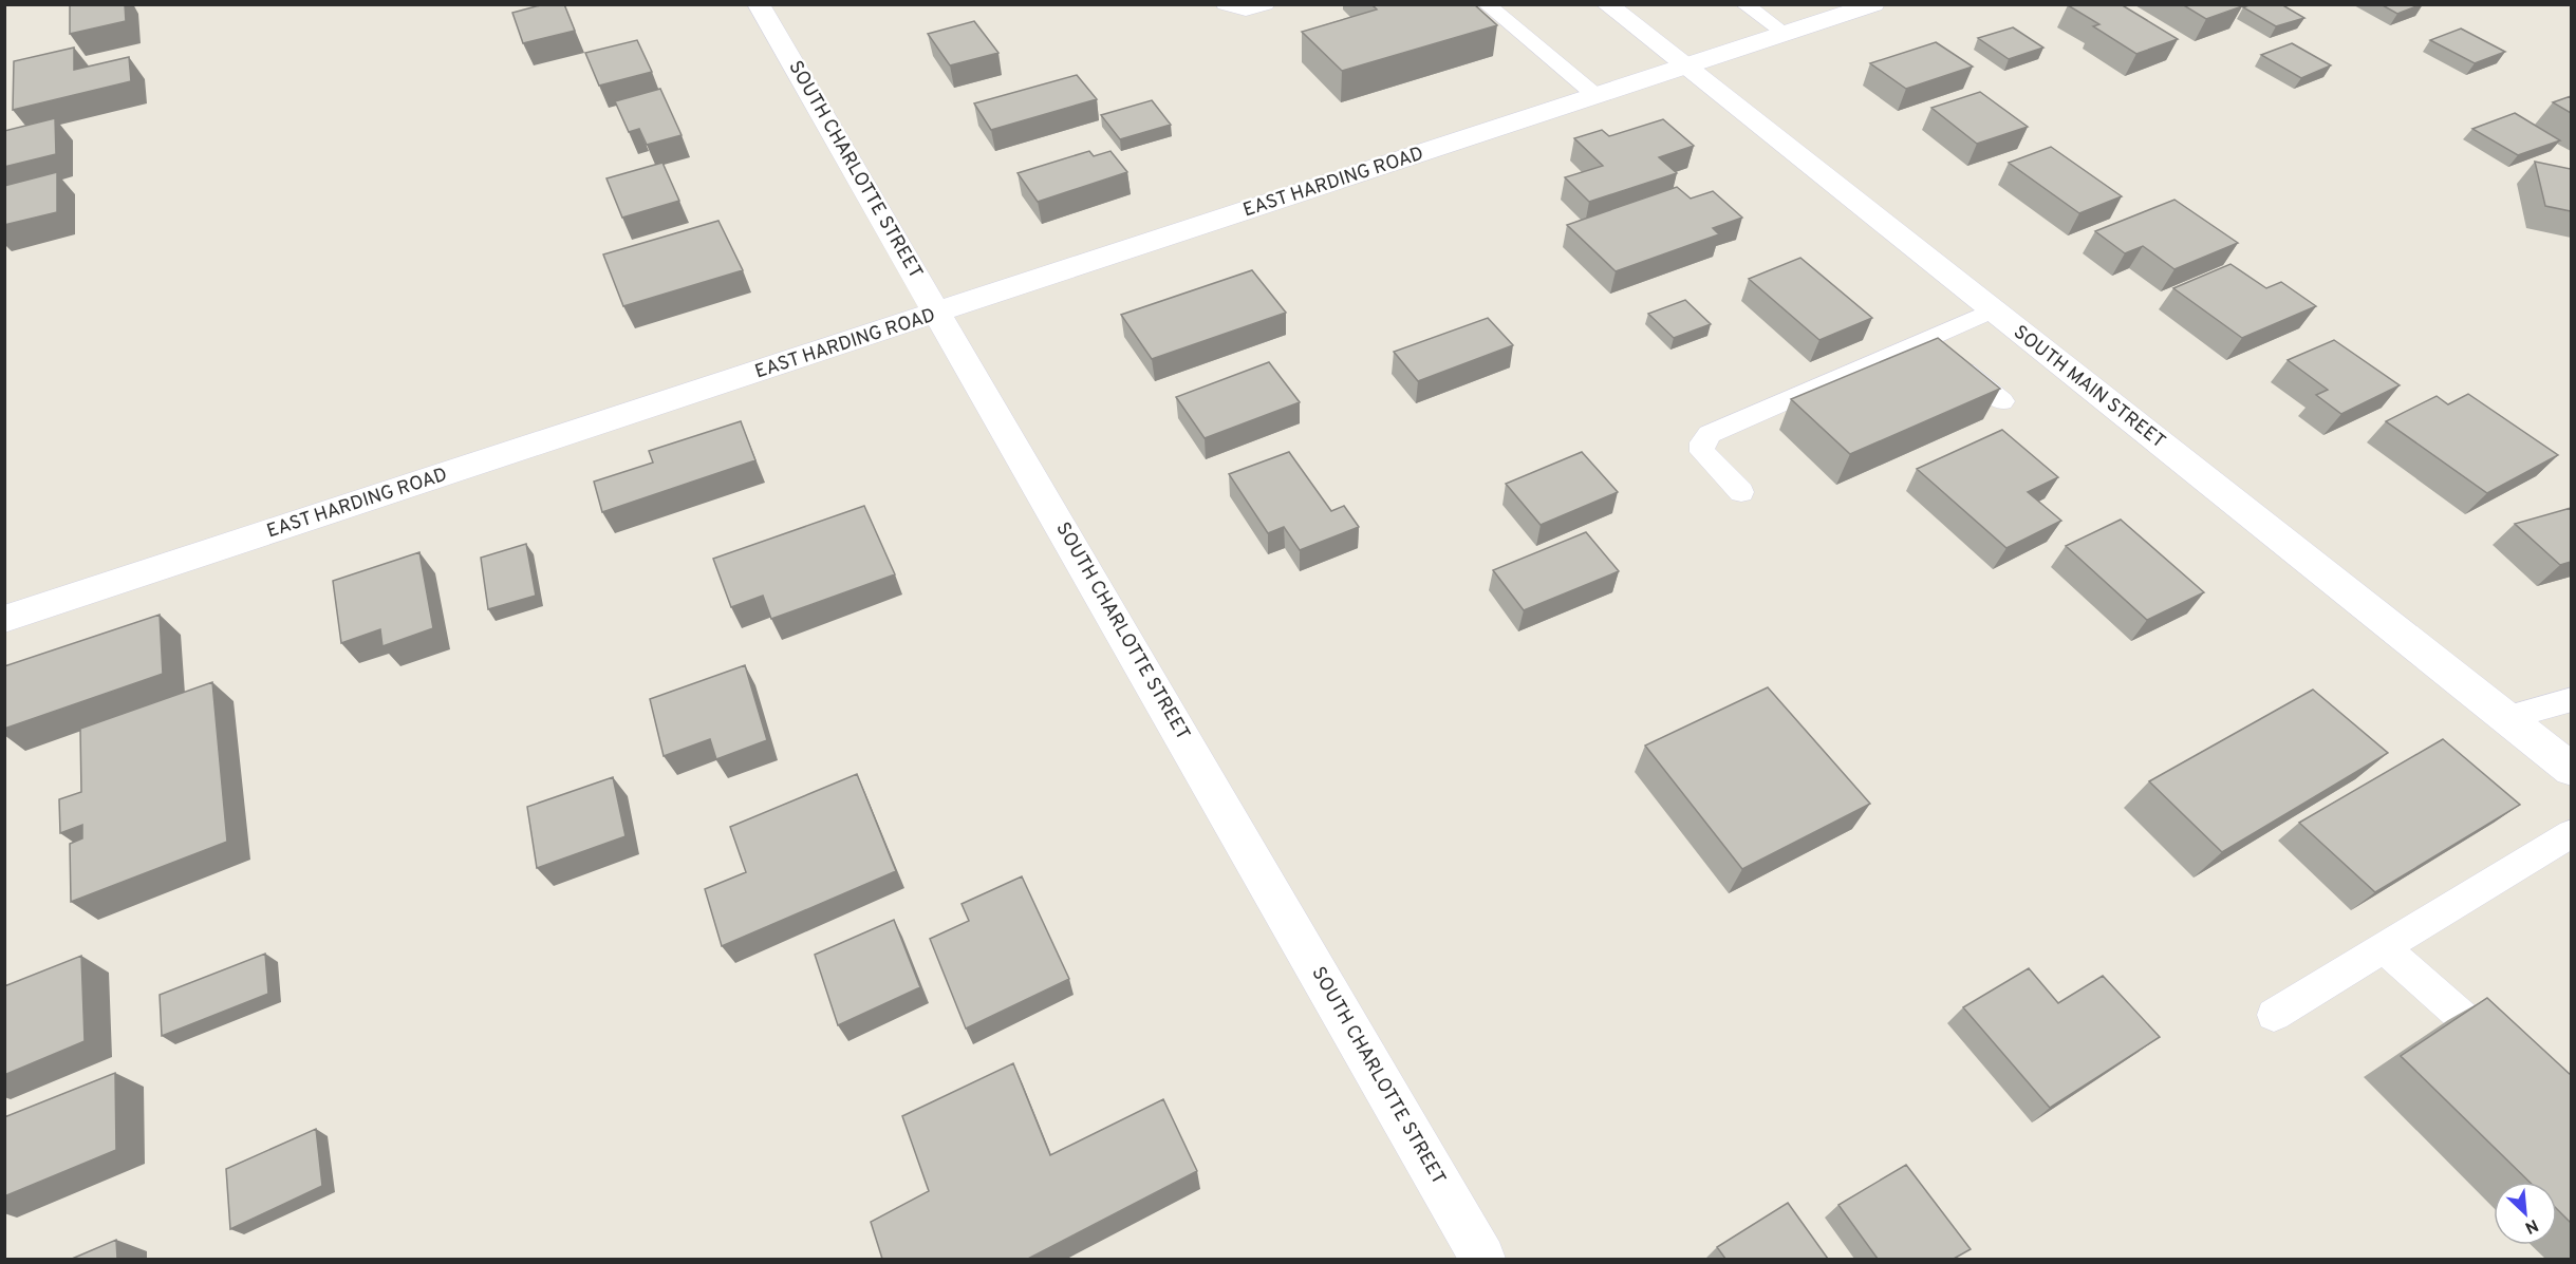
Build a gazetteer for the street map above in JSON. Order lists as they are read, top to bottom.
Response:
{
  "streets": {
    "street": ["SOUTH CHARLOTTE STREET", "EAST HARDING ROAD", "SOUTH MAIN STREET"]
  },
  "crossings": [
    ["SOUTH CHARLOTTE STREET", "EAST HARDING ROAD"],
    ["EAST HARDING ROAD", "SOUTH MAIN STREET"]
  ],
  "north": "bottom right"
}
